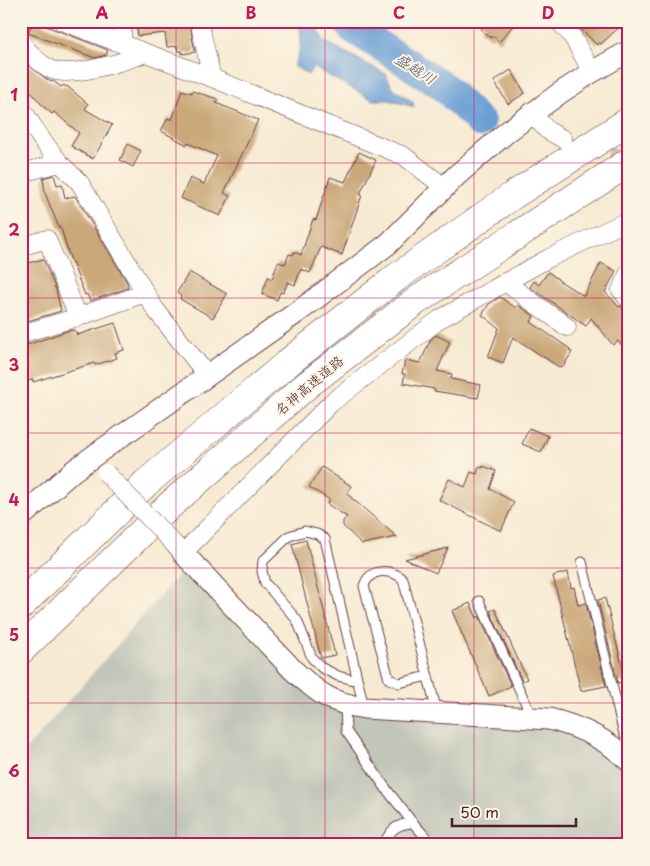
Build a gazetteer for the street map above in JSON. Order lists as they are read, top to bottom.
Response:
{
  "streets": {
    "highway": ["名神高速道路"]
  },
  "water": ["盛越川"],
  "scale_bar": "50 m",
  "grid": {
    "columns": [
      "A",
      "B",
      "C",
      "D"
    ],
    "rows": [
      "1",
      "2",
      "3",
      "4",
      "5",
      "6"
    ]
  }
}
